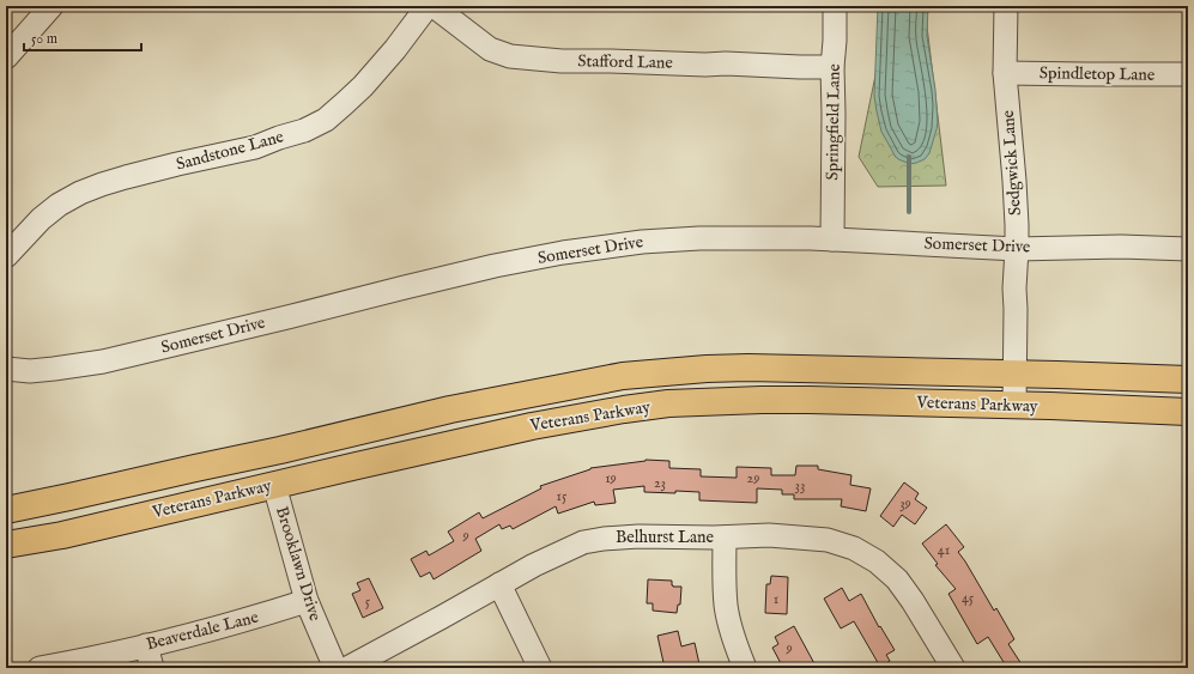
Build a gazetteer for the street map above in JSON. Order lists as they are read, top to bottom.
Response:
{
  "streets": {
    "main road": ["Veterans Parkway"],
    "street": [
      "Stafford Lane",
      "Spindletop Lane",
      "Springfield Lane",
      "Sandstone Lane",
      "Sedgwick Lane",
      "Somerset Drive",
      "Belhurst Lane",
      "Brooklawn Drive",
      "Beaverdale Lane"
    ]
  },
  "crossings": [
    ["Stafford Lane", "Springfield Lane"],
    ["Spindletop Lane", "Sedgwick Lane"],
    ["Springfield Lane", "Somerset Drive"],
    ["Sedgwick Lane", "Somerset Drive"],
    ["Sedgwick Lane", "Veterans Parkway"],
    ["Veterans Parkway", "Brooklawn Drive"],
    ["Brooklawn Drive", "Beaverdale Lane"]
  ],
  "house_numbers": [
    "19",
    "29",
    "23",
    "33",
    "15",
    "39",
    "9",
    "41",
    "45",
    "1",
    "5",
    "9"
  ],
  "scale_bar": "50 m"
}
